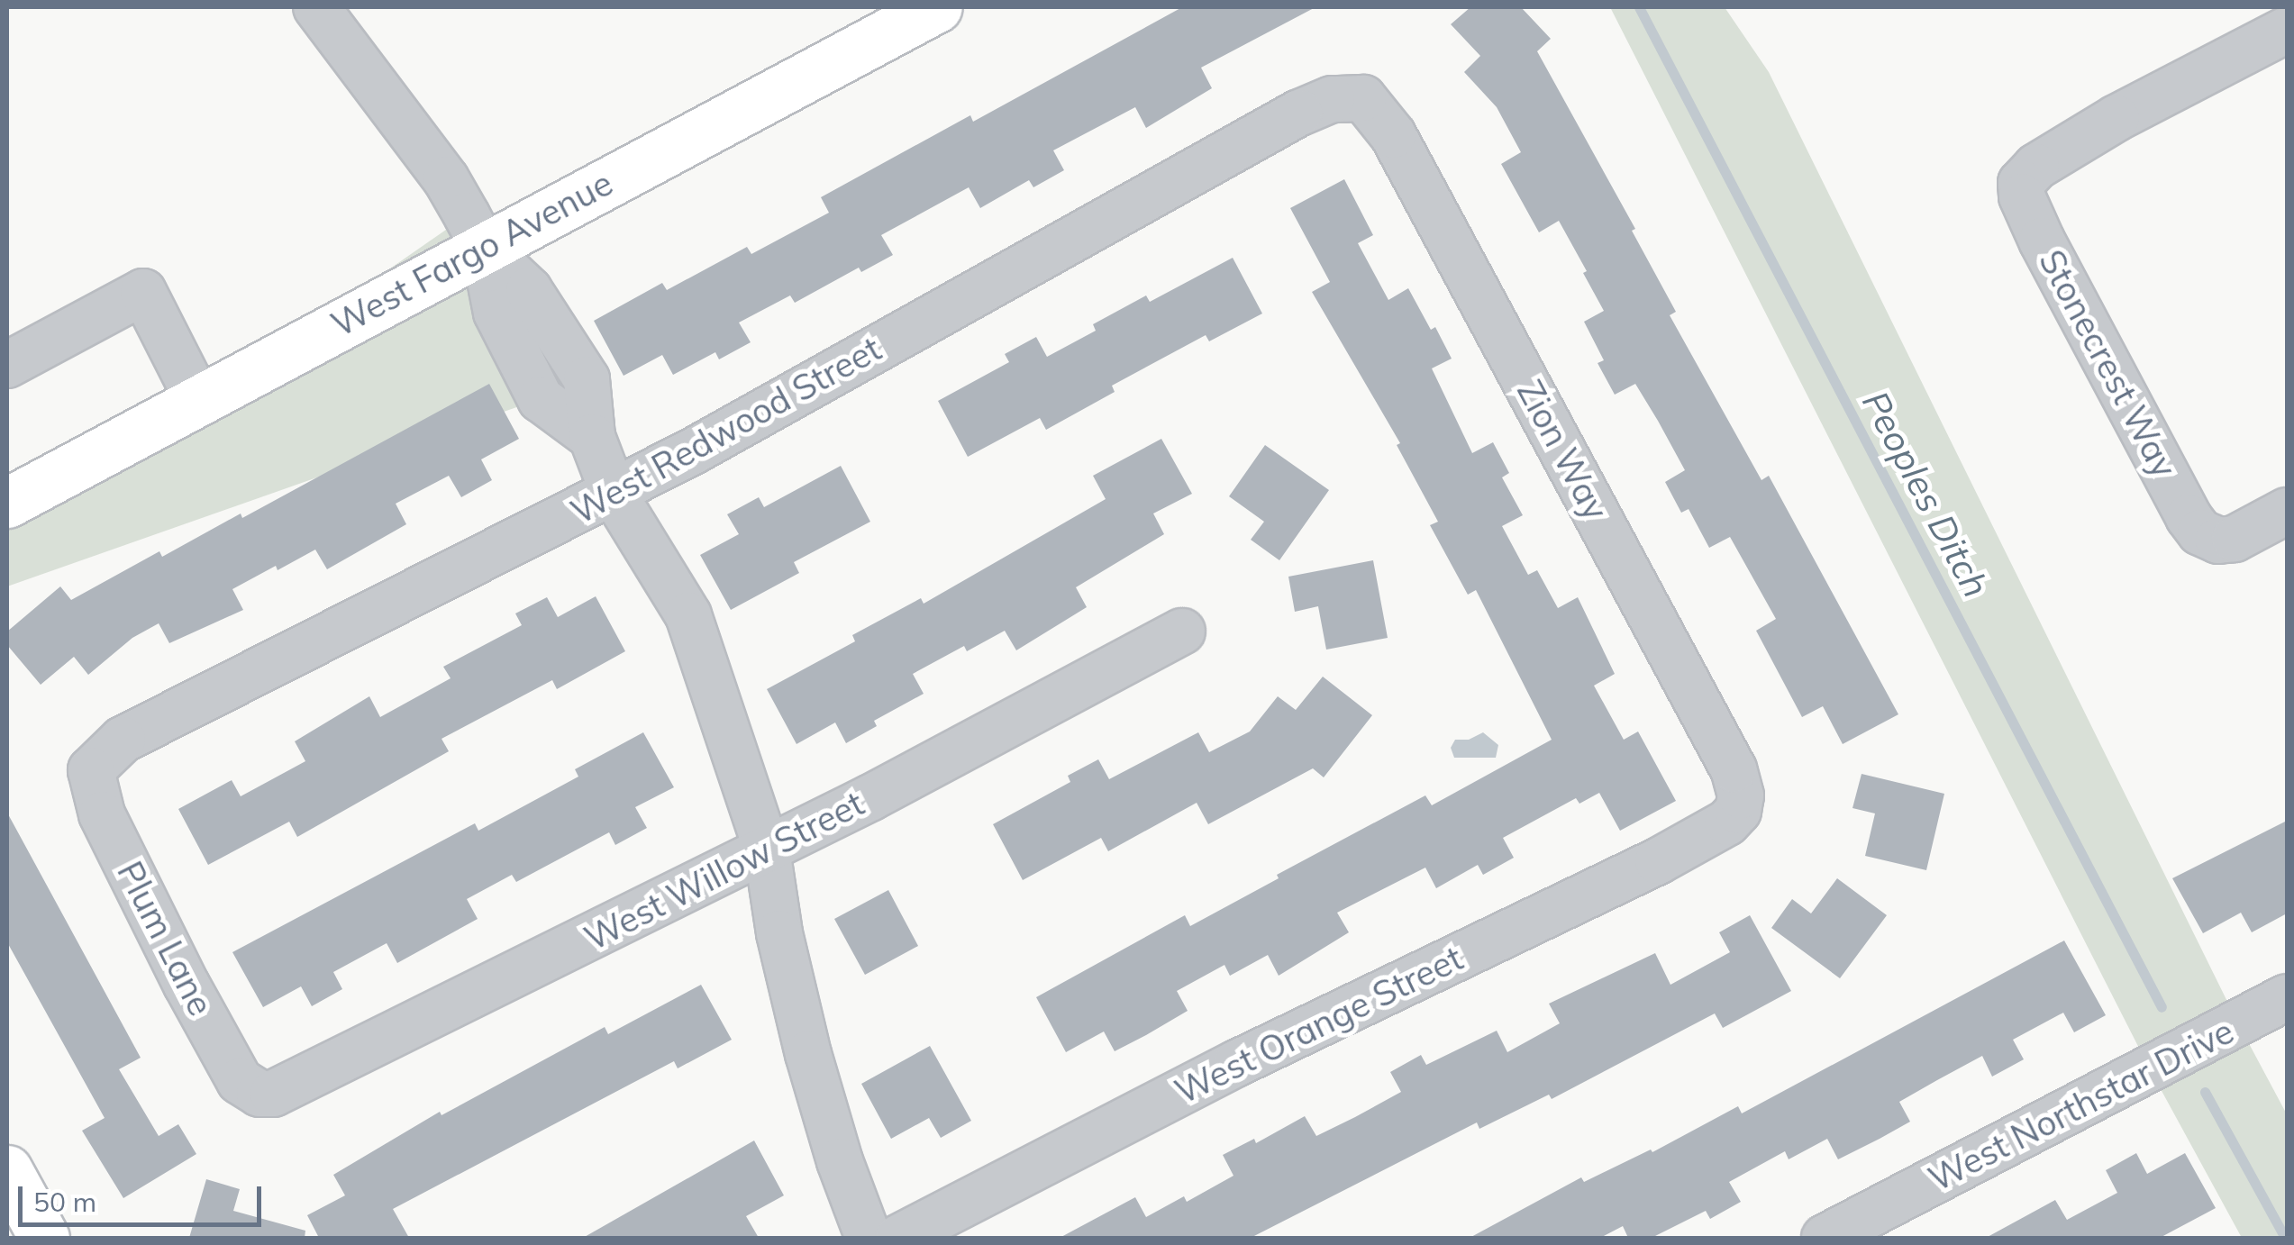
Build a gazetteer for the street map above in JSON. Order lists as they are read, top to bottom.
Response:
{
  "streets": {
    "main road": ["West Fargo Avenue"],
    "street": [
      "Stonecrest Way",
      "West Redwood Street",
      "Zion Way",
      "West Willow Street",
      "Plum Lane",
      "West Orange Street",
      "West Northstar Drive"
    ]
  },
  "crossings": [
    ["West Redwood Street", "Zion Way"],
    ["West Redwood Street", "Plum Lane"],
    ["Zion Way", "West Orange Street"],
    ["West Willow Street", "Plum Lane"]
  ],
  "water": ["Peoples Ditch"],
  "scale_bar": "50 m"
}
